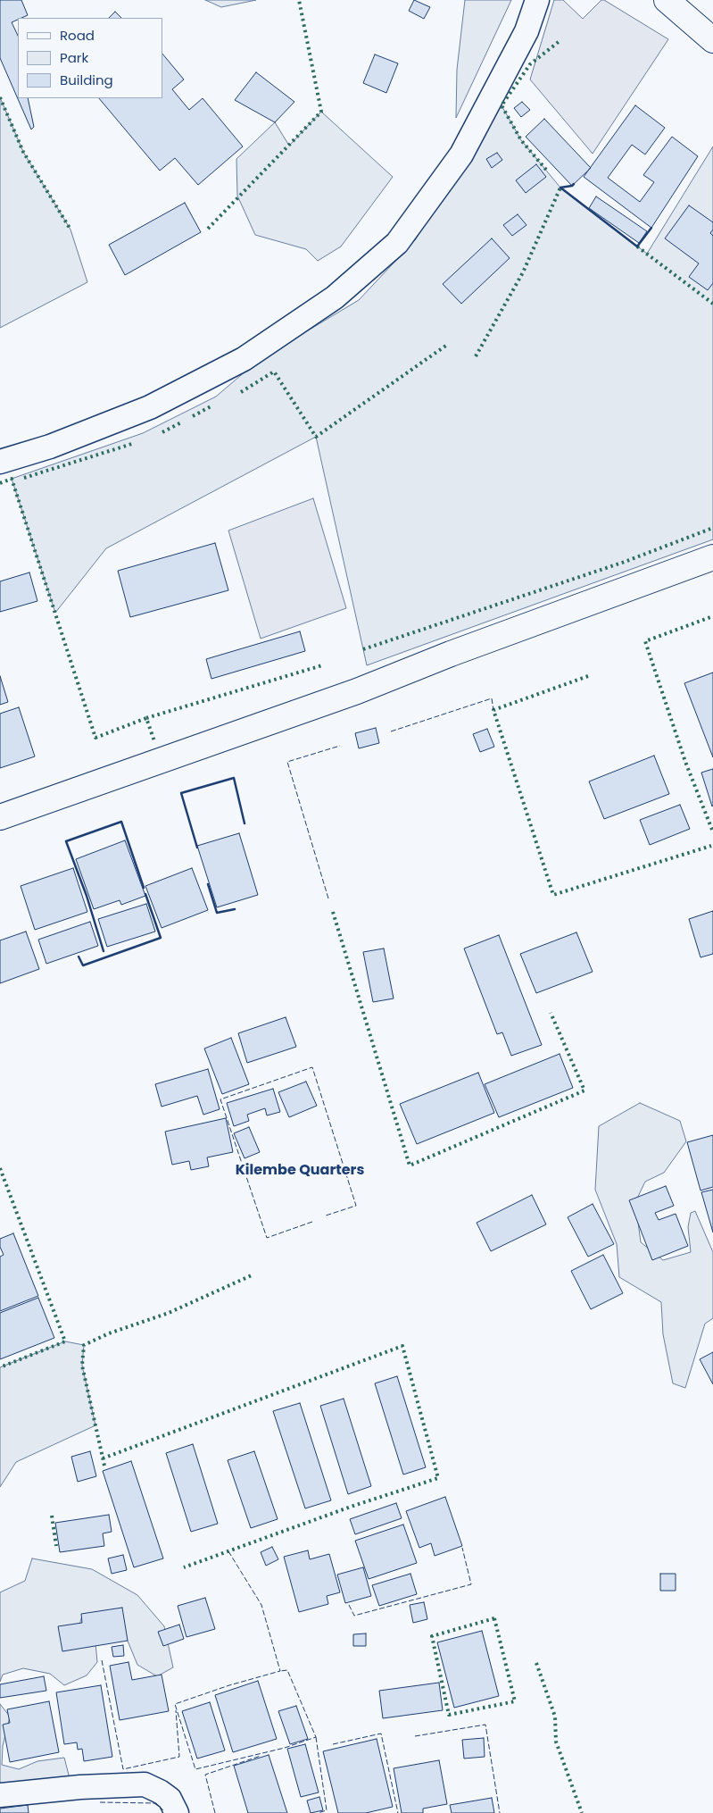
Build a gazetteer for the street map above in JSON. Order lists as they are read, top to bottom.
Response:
{
  "districts": ["Kilembe Quarters"],
  "legend": ["Road", "Park", "Building"]
}
